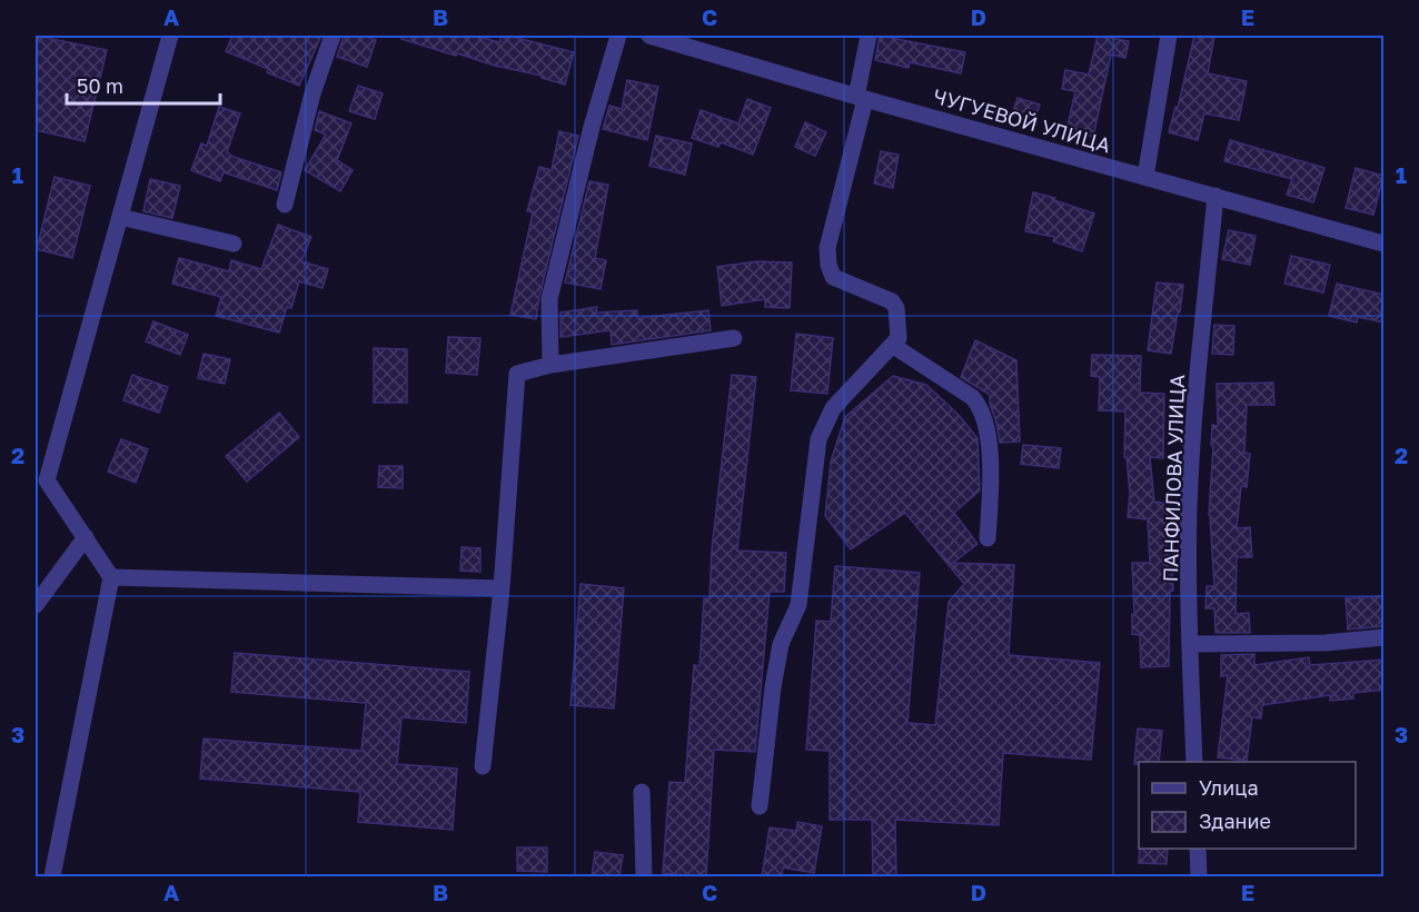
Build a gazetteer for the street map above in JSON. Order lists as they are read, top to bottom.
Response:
{
  "streets": {
    "street": ["ЧУГУЕВОЙ УЛИЦА", "ПАНФИЛОВА УЛИЦА"]
  },
  "crossings": [
    ["ЧУГУЕВОЙ УЛИЦА", "ПАНФИЛОВА УЛИЦА"]
  ],
  "legend": ["Улица", "Здание"],
  "scale_bar": "50 m",
  "grid": {
    "columns": [
      "A",
      "B",
      "C",
      "D",
      "E"
    ],
    "rows": ["1", "2", "3"]
  }
}
